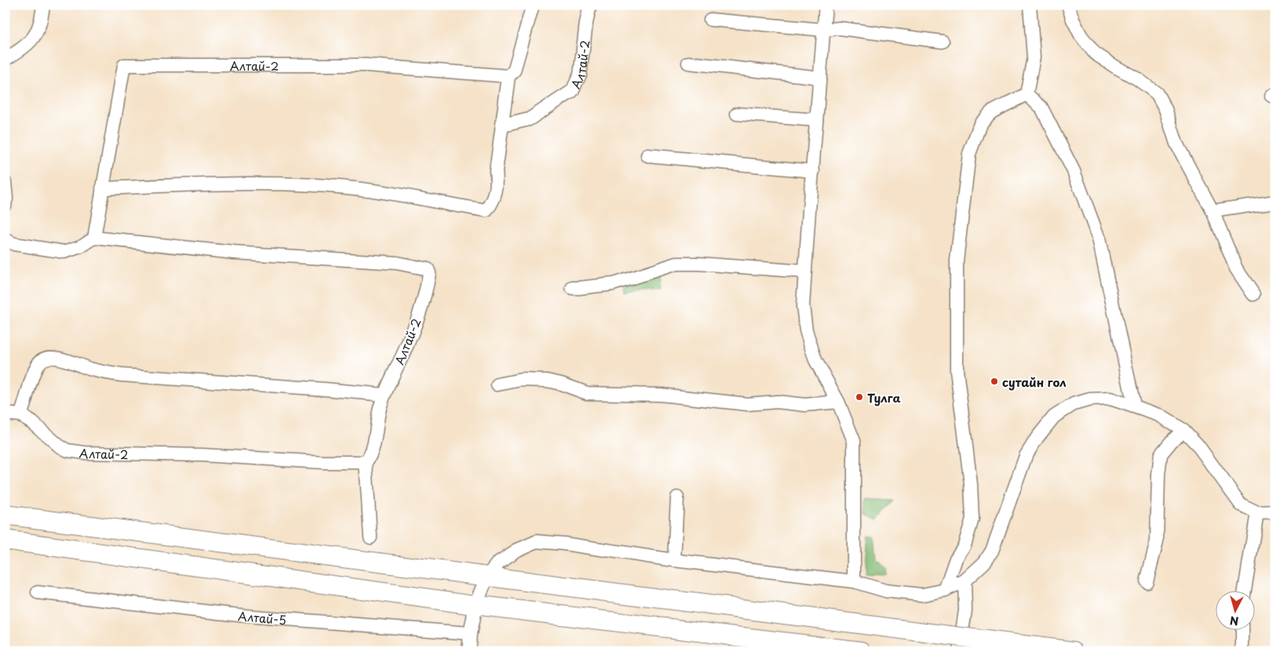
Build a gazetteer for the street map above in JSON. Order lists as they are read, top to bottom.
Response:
{
  "streets": {
    "street": ["Алтай-2", "Алтай-5"]
  },
  "places": ["сутайн гол", "Тулга"],
  "north": "bottom"
}
